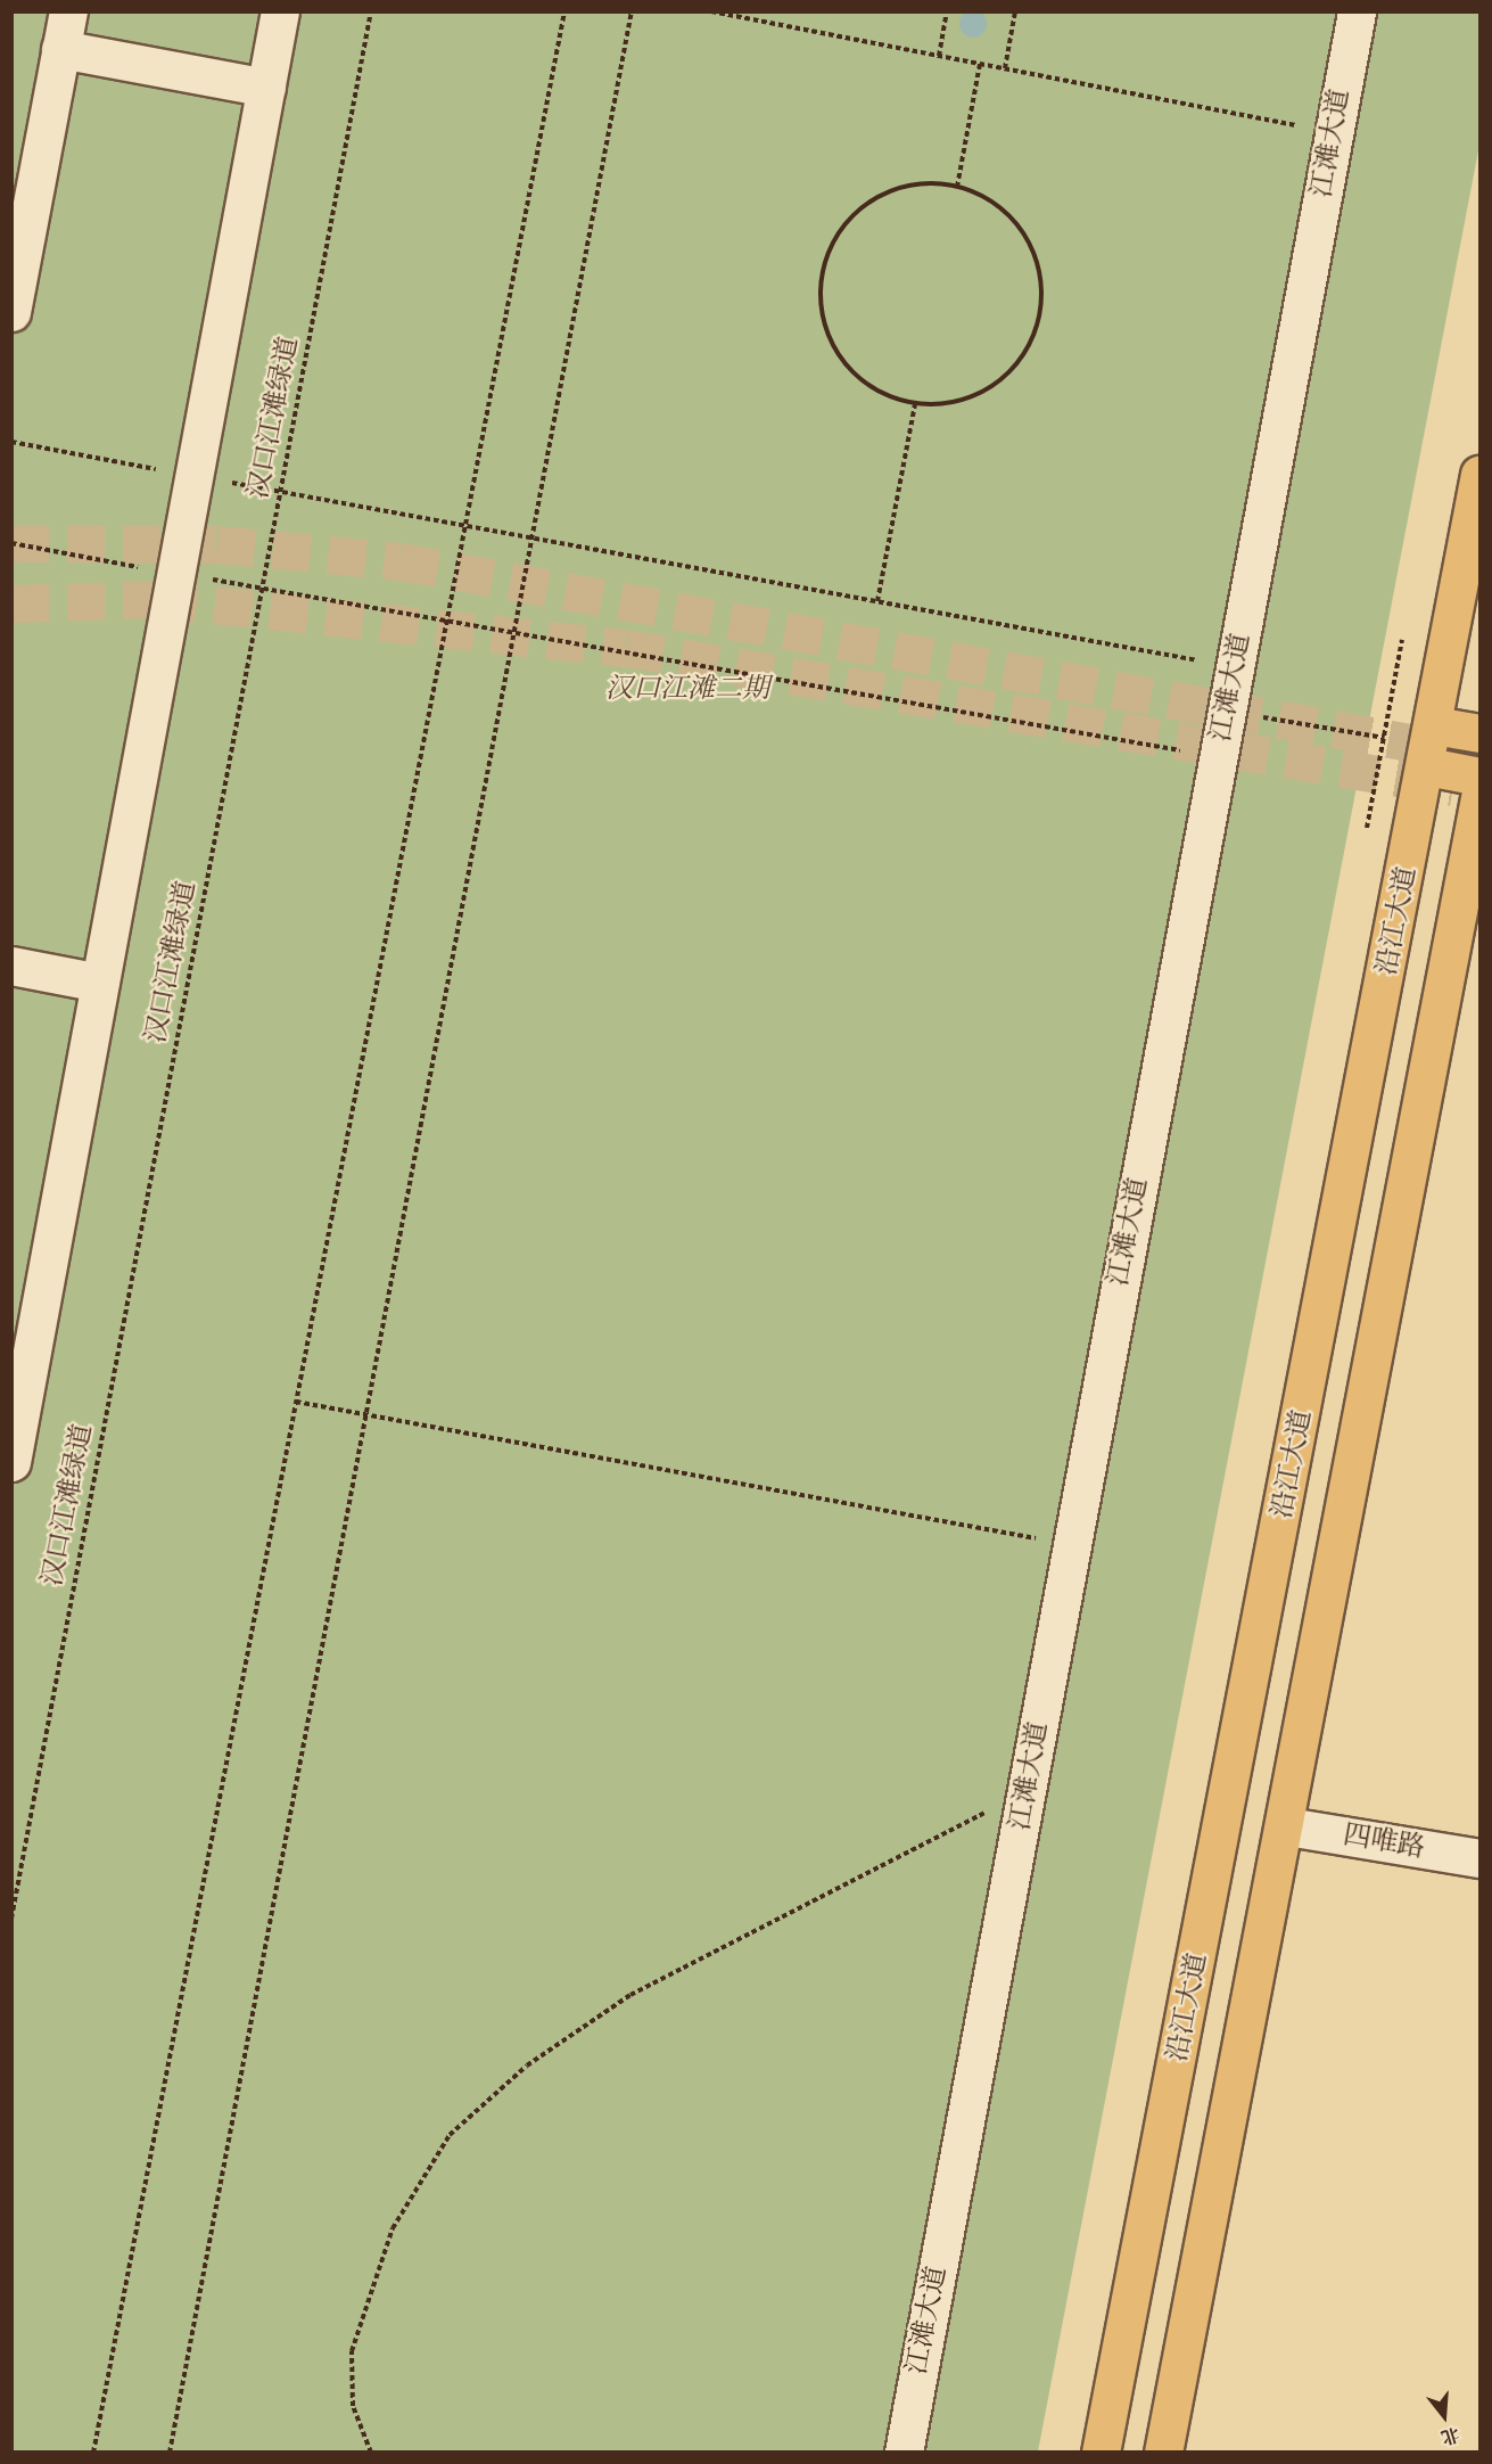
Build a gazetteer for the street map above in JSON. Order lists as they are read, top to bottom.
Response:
{
  "streets": {
    "main road": ["沿江大道"],
    "street": ["江滩大道", "四唯路"],
    "path": ["汉口江滩绿道"]
  },
  "crossings": [
    ["沿江大道", "四唯路"]
  ],
  "parks": ["汉口江滩二期"],
  "north": "bottom"
}
